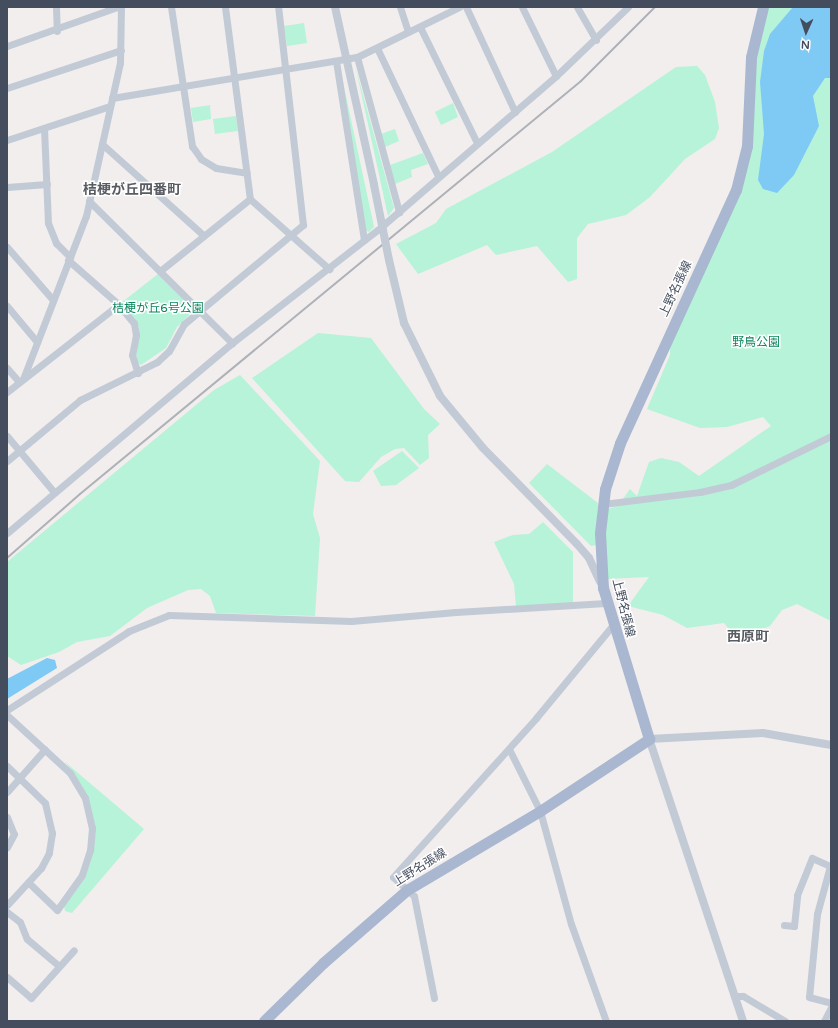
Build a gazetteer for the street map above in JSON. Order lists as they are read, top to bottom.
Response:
{
  "streets": {
    "main road": ["上野名張線"]
  },
  "districts": ["桔梗が丘四番町", "西原町"],
  "parks": ["桔梗が丘6号公園", "野鳥公園"],
  "north": "bottom"
}
